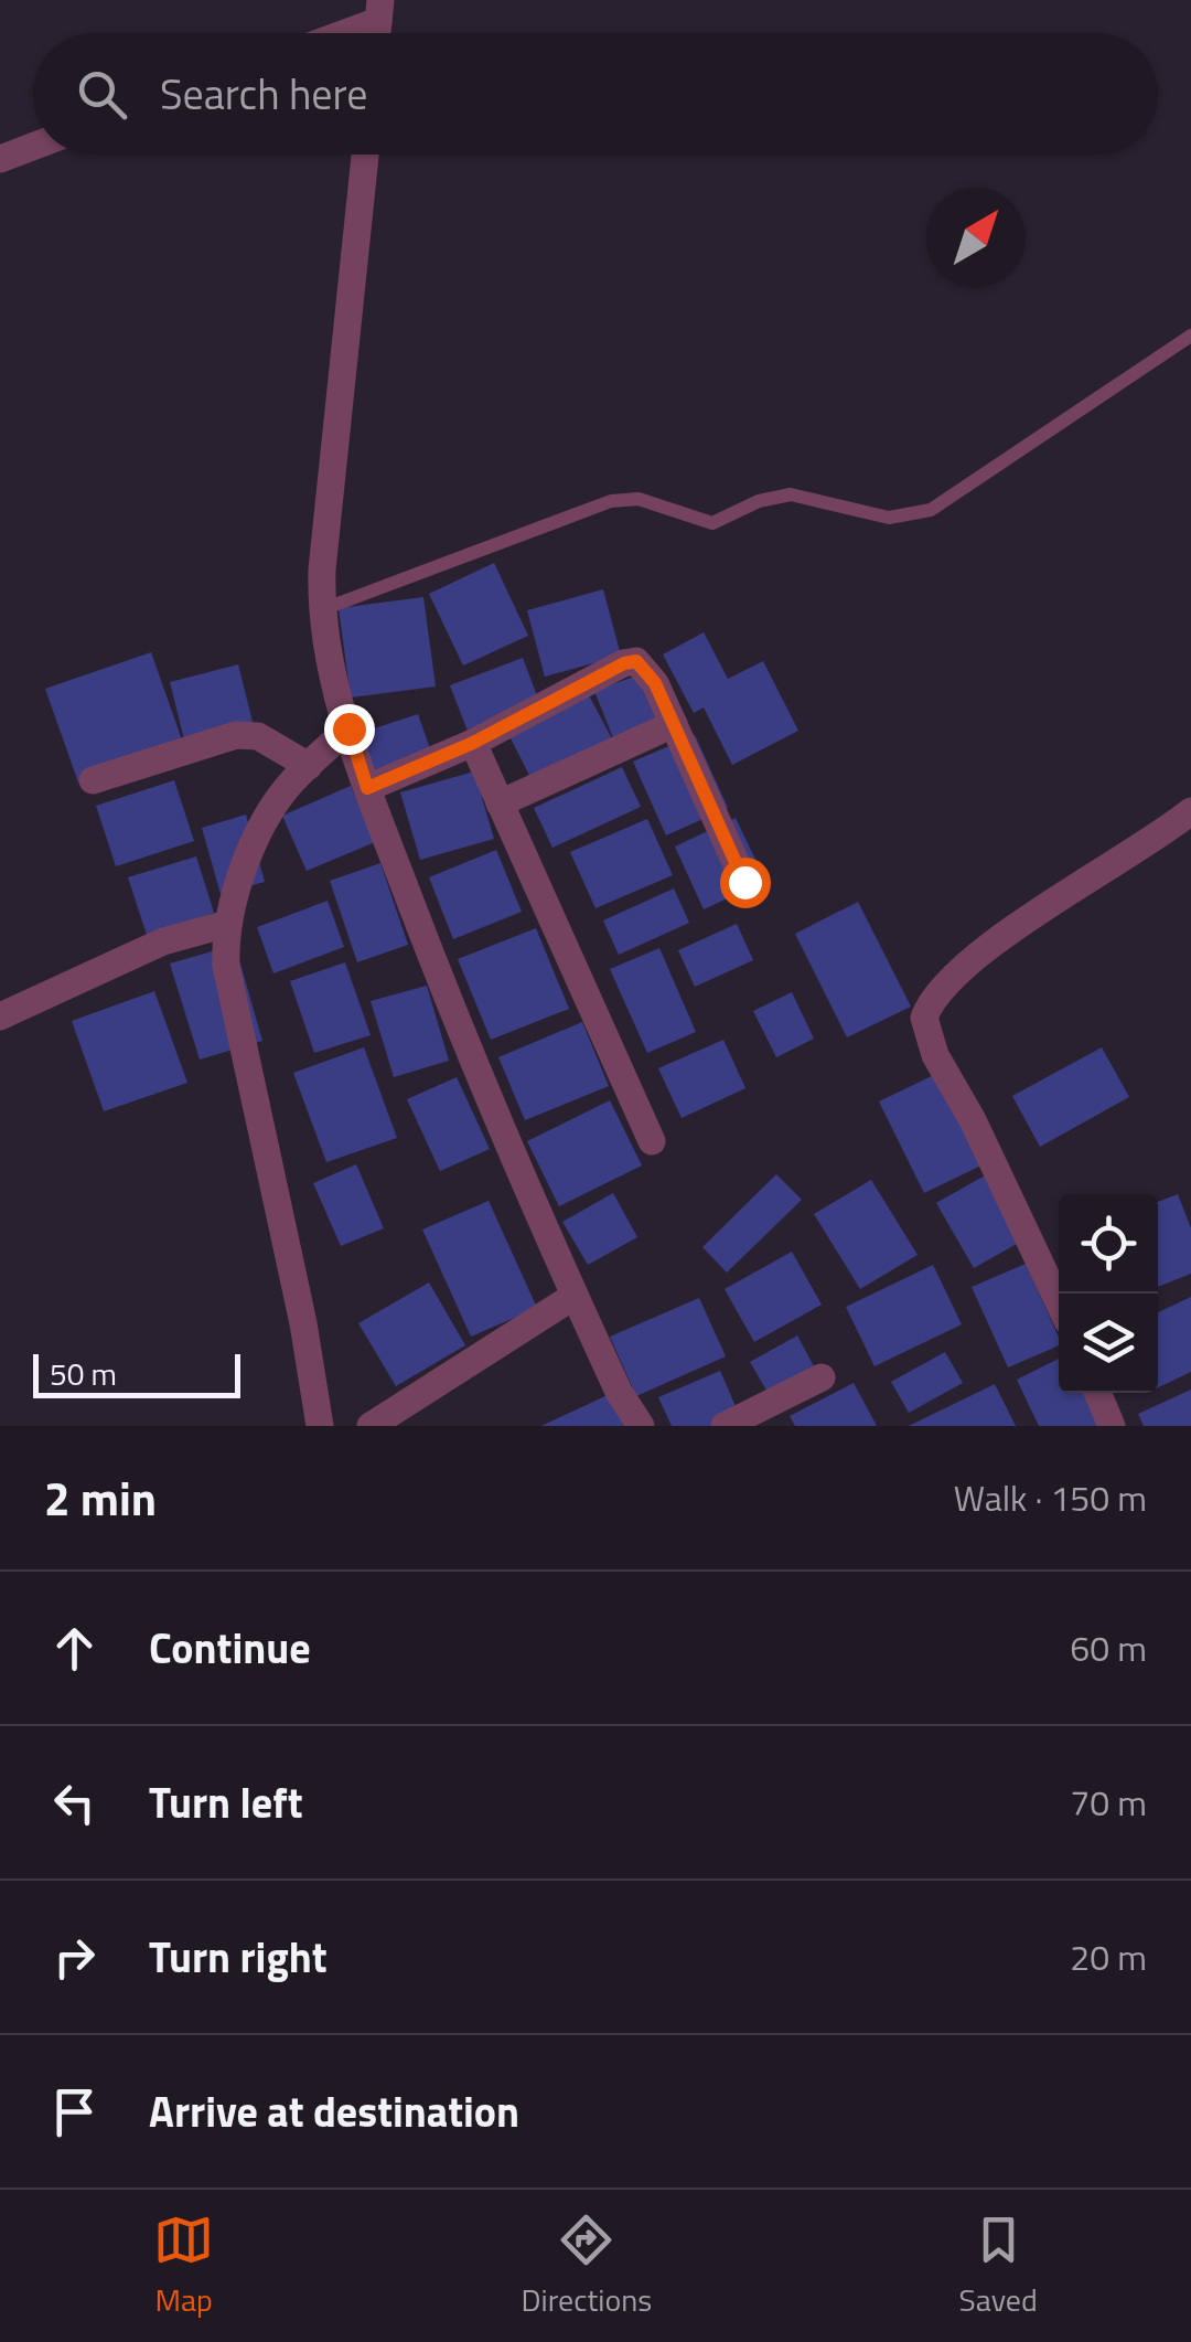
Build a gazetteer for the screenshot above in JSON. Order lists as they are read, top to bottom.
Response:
{
  "scale_bar": "50 m",
  "north": "top right",
  "page": {
    "search": "Search here",
    "scale": "50 m",
    "heading": ["2 min", "Walk · 150 m"],
    "list": [
      ["Continue", "60 m"],
      ["Turn left", "70 m"],
      ["Turn right", "20 m"],
      "Arrive at destination"
    ],
    "nav": ["Map", "Directions", "Saved"]
  }
}
